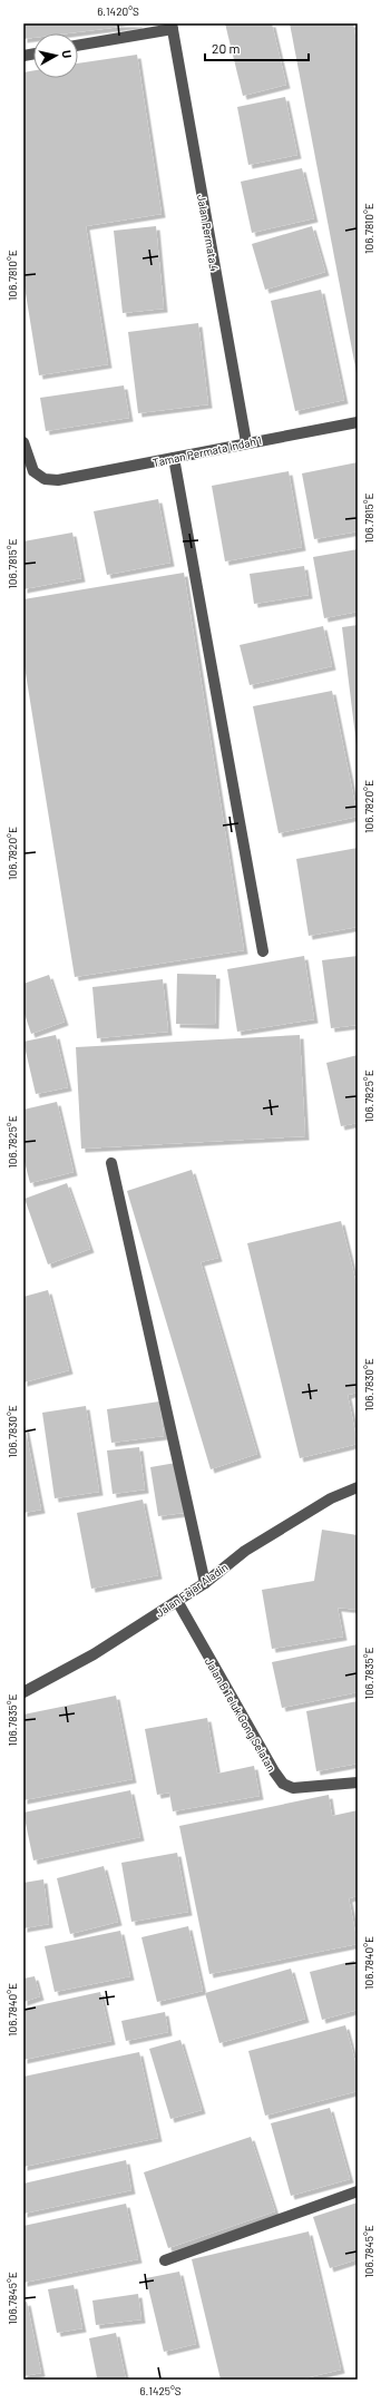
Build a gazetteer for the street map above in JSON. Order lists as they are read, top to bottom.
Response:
{
  "streets": {
    "street": [
      "Jalan Permata 4",
      "Taman Permata Indah 1",
      "Jalan Fajar Aladin",
      "Jalan B Teluk Gong Selatan"
    ]
  },
  "crossings": [
    ["Jalan Permata 4", "Taman Permata Indah 1"],
    ["Jalan Fajar Aladin", "Jalan B Teluk Gong Selatan"]
  ],
  "scale_bar": "20 m",
  "north": "right",
  "coordinates": [
    "6.1420°S",
    "106.7810°E",
    "106.7815°E",
    "106.7820°E",
    "106.7825°E",
    "106.7830°E",
    "106.7835°E",
    "106.7840°E",
    "106.7845°E",
    "6.1425°S"
  ]
}
